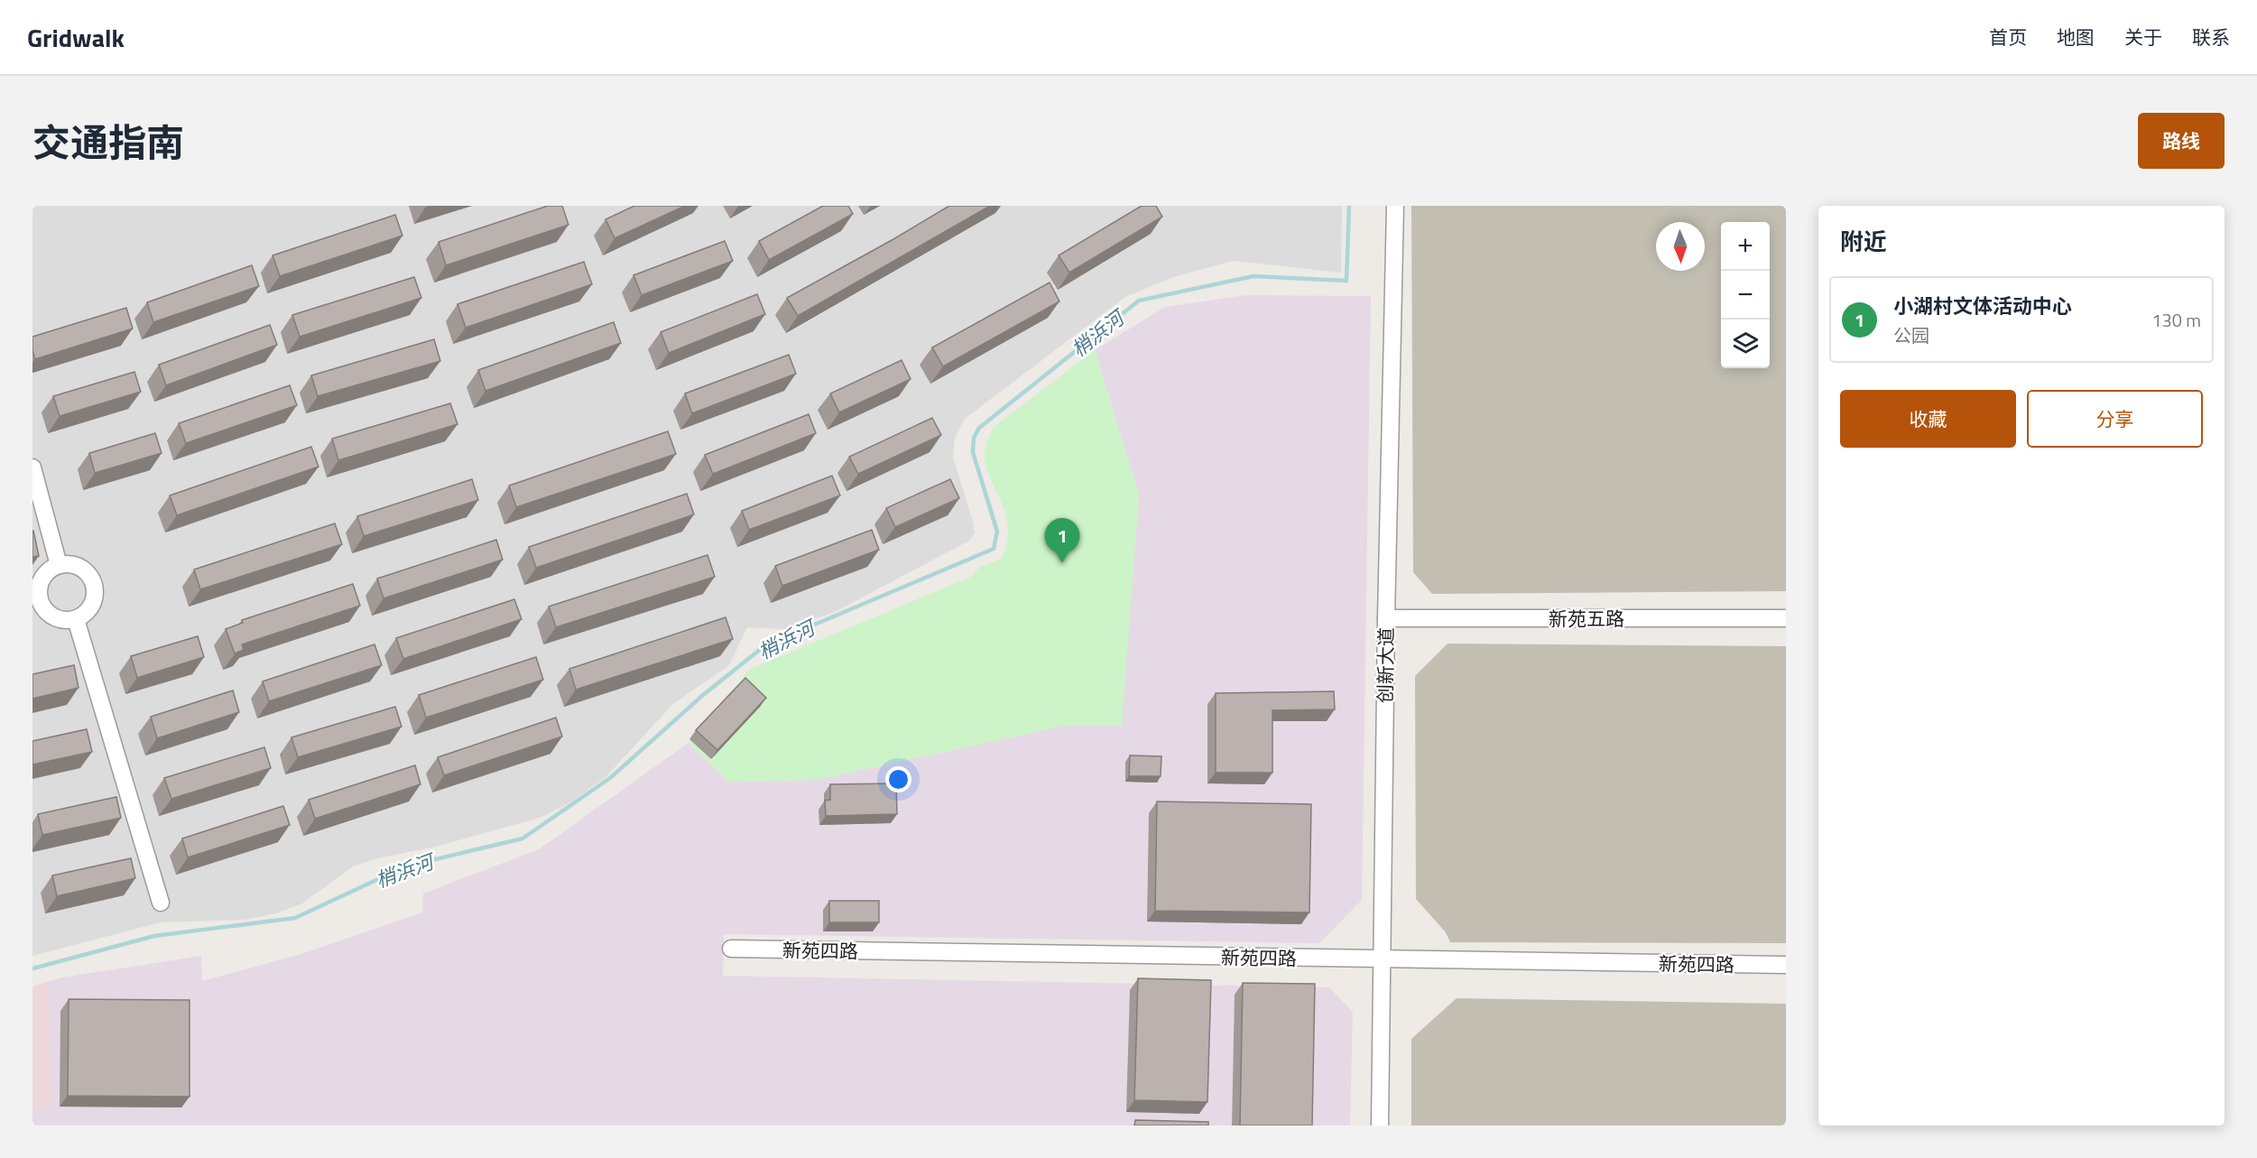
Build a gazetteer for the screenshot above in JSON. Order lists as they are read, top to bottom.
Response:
{
  "streets": {
    "street": ["新苑五路", "创新大道", "新苑四路"]
  },
  "crossings": [
    ["新苑五路", "创新大道"],
    ["创新大道", "新苑四路"]
  ],
  "water": ["梢浜河"],
  "north": "bottom",
  "page": {
    "header": "Gridwalk",
    "nav": [
      "首页",
      "地图",
      "关于",
      "联系"
    ],
    "title": "交通指南",
    "buttons": [
      "路线",
      ["收藏", "分享"]
    ],
    "heading": "附近",
    "map_buttons": ["+", "−"],
    "list": [
      {
        "mark": "1",
        "name": "小湖村文体活动中心",
        "note": "公园",
        "value": "130 m"
      }
    ],
    "pins": "1"
  }
}
